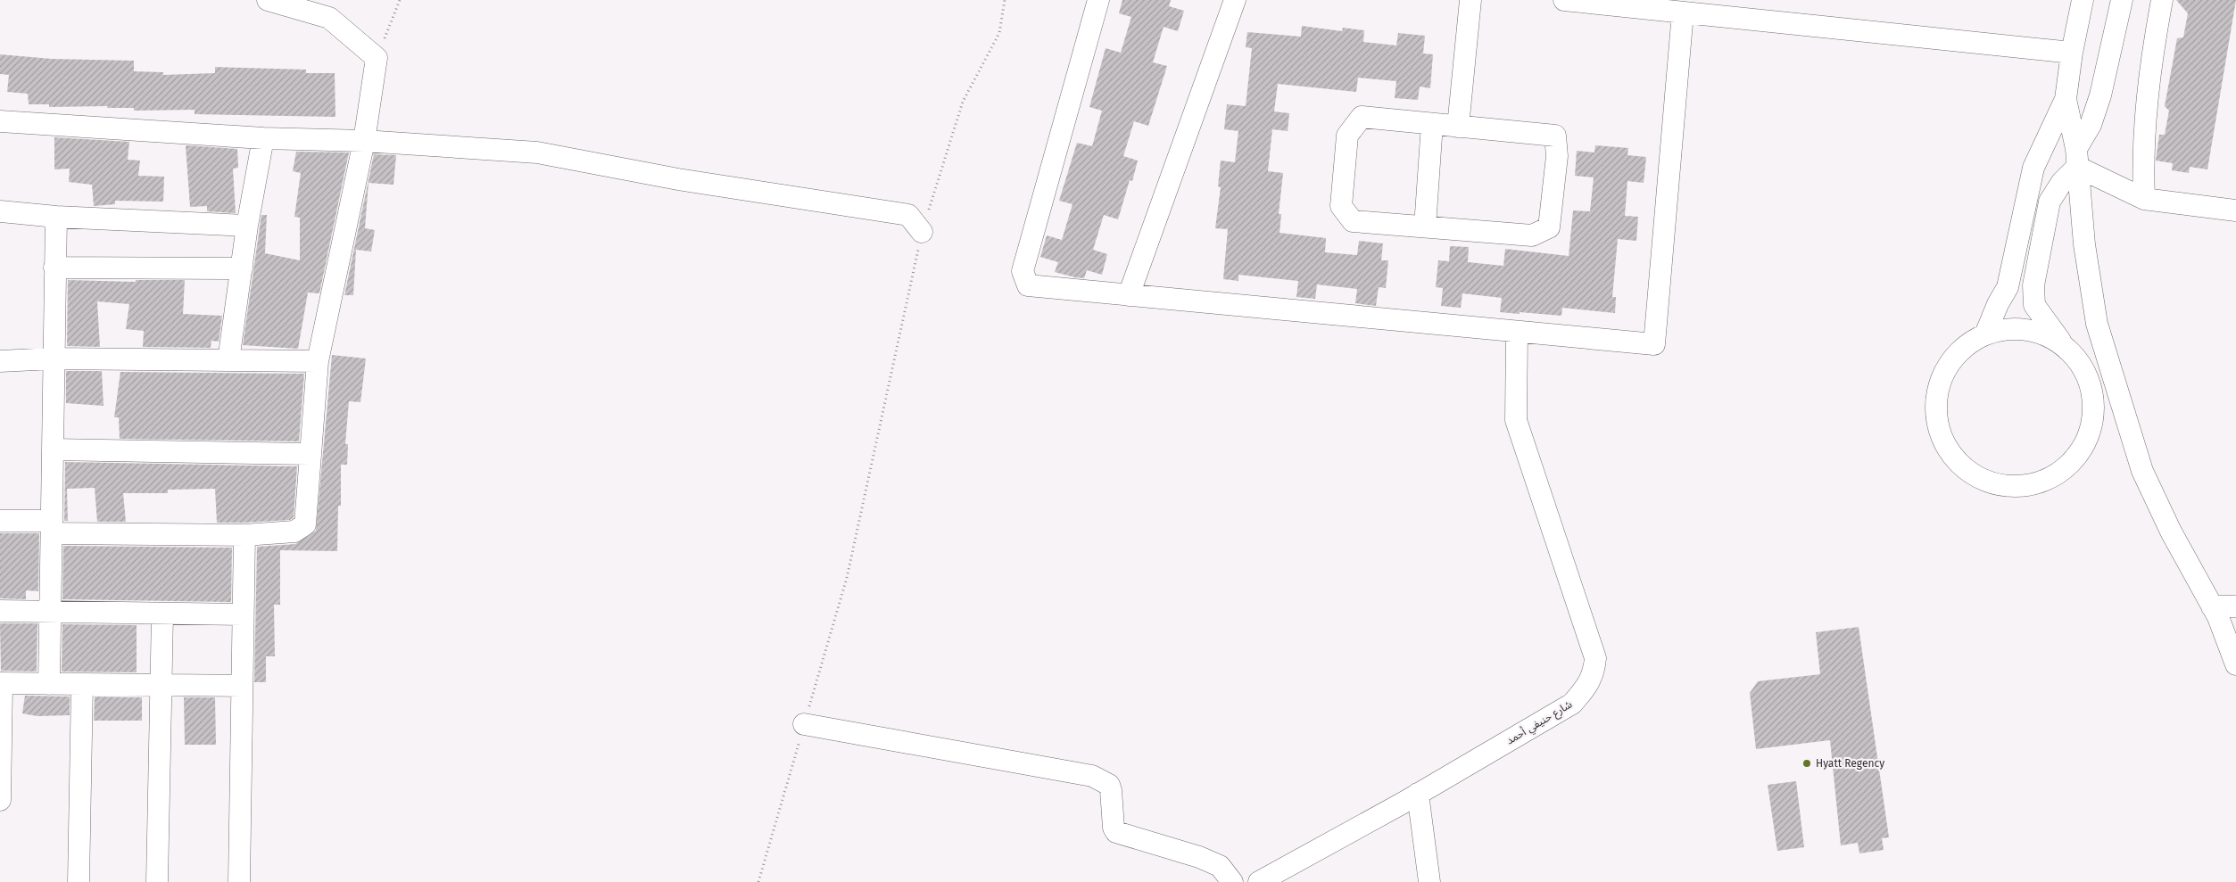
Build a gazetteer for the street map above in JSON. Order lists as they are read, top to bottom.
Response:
{
  "streets": {
    "street": ["شارع حنيفي أحمد"]
  },
  "places": ["Hyatt Regency"]
}
